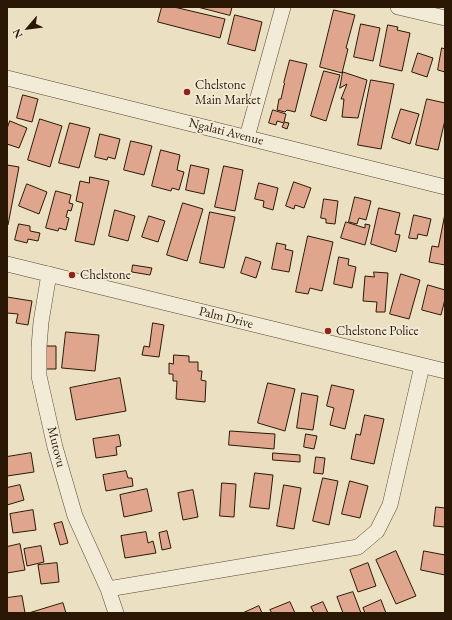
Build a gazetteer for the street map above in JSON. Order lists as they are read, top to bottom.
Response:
{
  "streets": {
    "street": ["Ngalati Avenue", "Palm Drive", "Mutovu"]
  },
  "crossings": [
    ["Palm Drive", "Mutovu"]
  ],
  "places": ["Chelstone Main Market", "Chelstone", "Chelstone Police"],
  "north": "bottom left"
}
